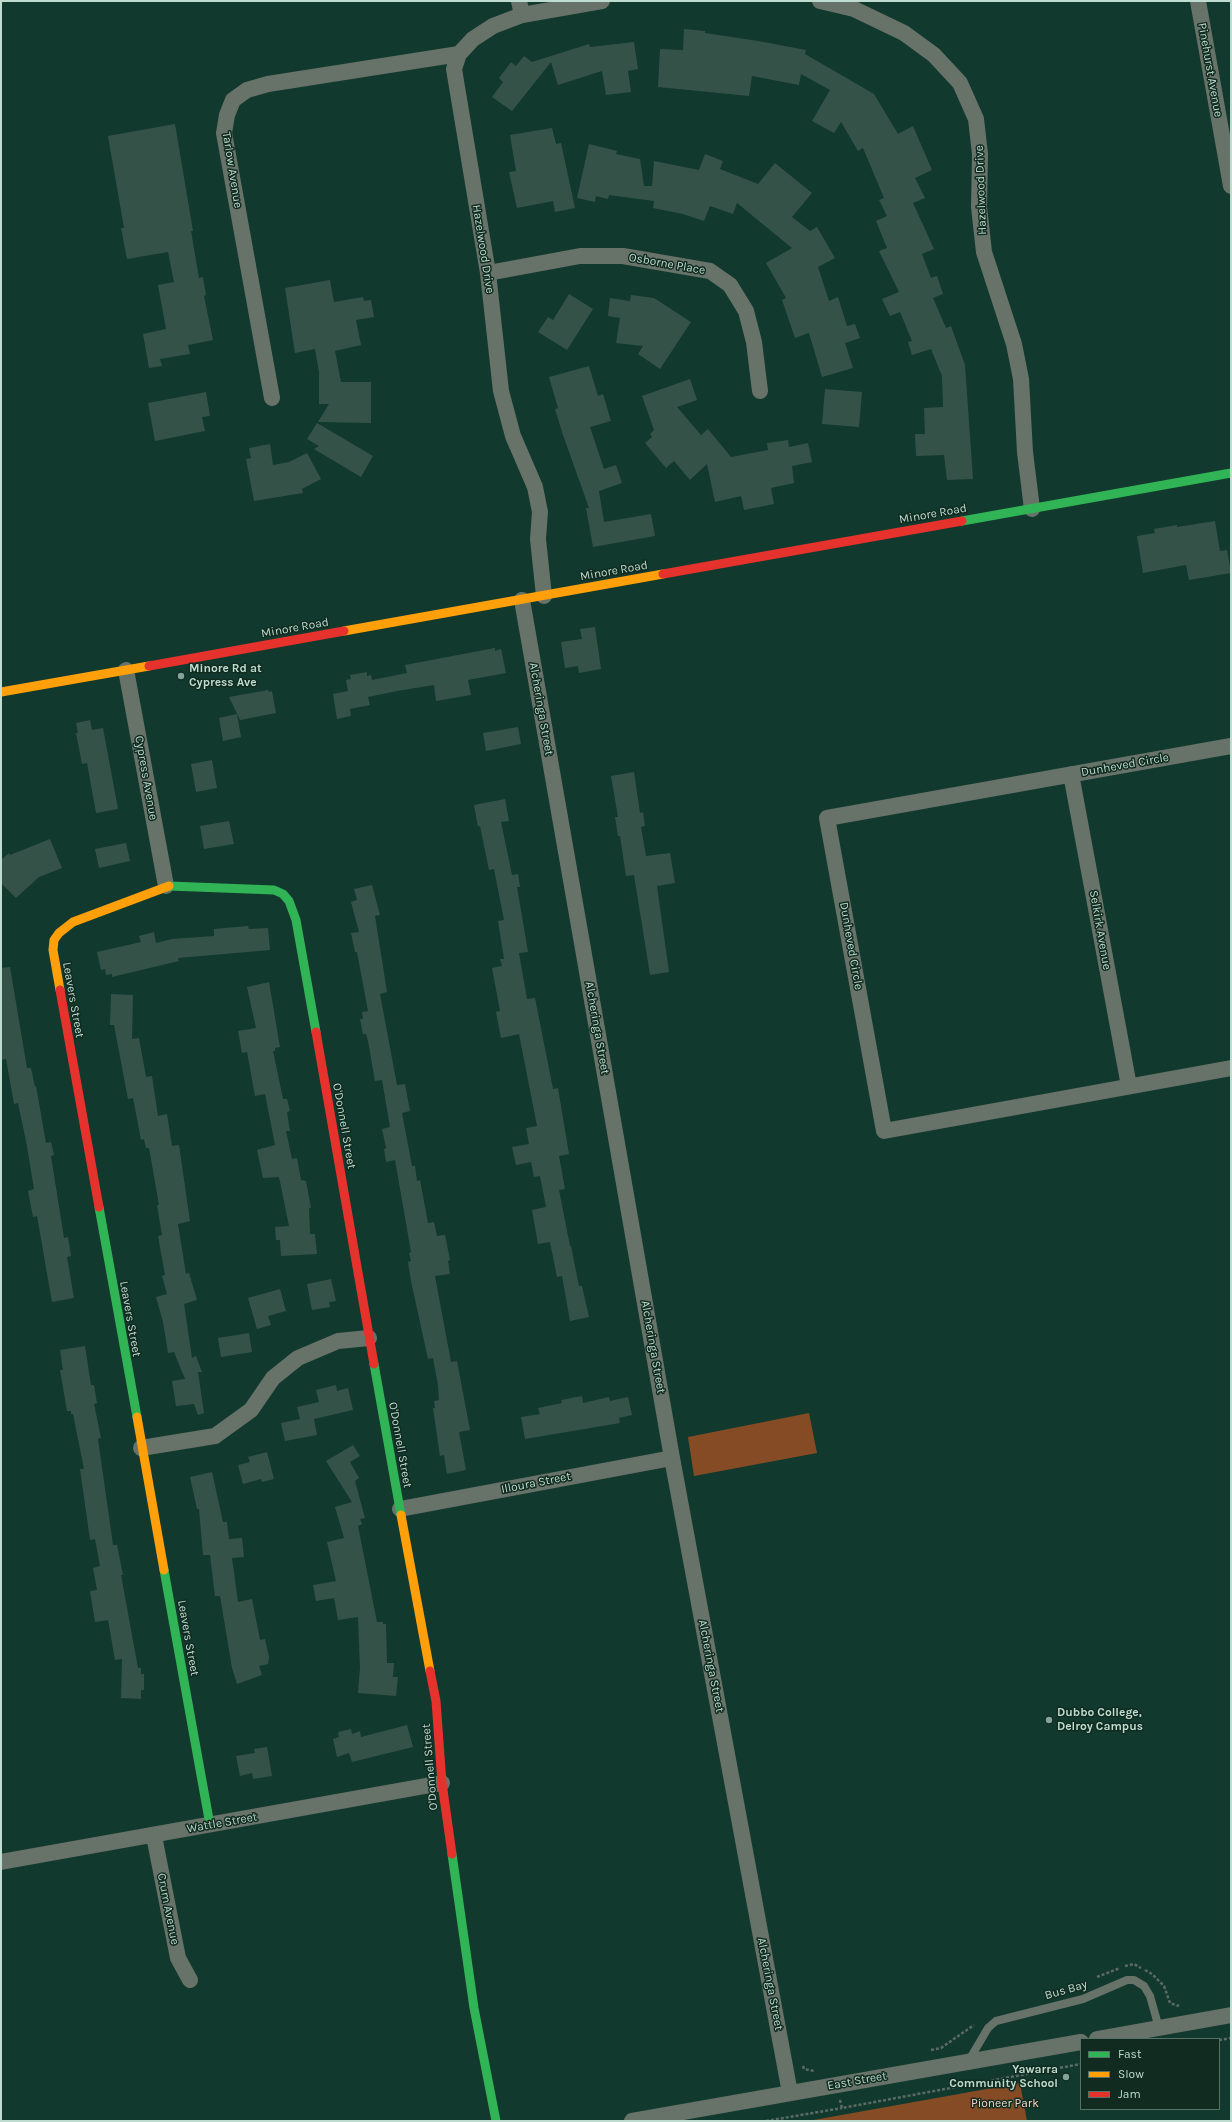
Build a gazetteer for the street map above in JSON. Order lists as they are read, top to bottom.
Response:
{
  "streets": {
    "street": [
      "Pinehurst Avenue",
      "Tarlow Avenue",
      "Hazelwood Drive",
      "Osborne Place",
      "Minore Road",
      "Alcheringa Street",
      "Dunheved Circle",
      "Cypress Avenue",
      "Selkirk Avenue",
      "Leavers Street",
      "O'Donnell Street",
      "Illoura Street",
      "Wattle Street",
      "Crum Avenue",
      "East Street"
    ],
    "lane": ["Bus Bay"]
  },
  "crossings": [
    ["Tarlow Avenue", "Hazelwood Drive"],
    ["Hazelwood Drive", "Osborne Place"],
    ["Hazelwood Drive", "Minore Road"],
    ["Minore Road", "Alcheringa Street"],
    ["Minore Road", "Cypress Avenue"],
    ["Alcheringa Street", "Illoura Street"],
    ["Alcheringa Street", "East Street"],
    ["Dunheved Circle", "Selkirk Avenue"],
    ["Cypress Avenue", "Leavers Street"],
    ["Cypress Avenue", "O'Donnell Street"],
    ["Leavers Street", "O'Donnell Street"],
    ["Leavers Street", "Wattle Street"],
    ["O'Donnell Street", "Illoura Street"],
    ["O'Donnell Street", "Wattle Street"],
    ["Wattle Street", "Crum Avenue"],
    ["Bus Bay", "East Street"]
  ],
  "parks": ["Pioneer Park"],
  "places": ["Minore Rd at Cypress Ave", "Dubbo College, Delroy Campus", "Yawarra Community School"],
  "legend": ["Fast", "Slow", "Jam"]
}
